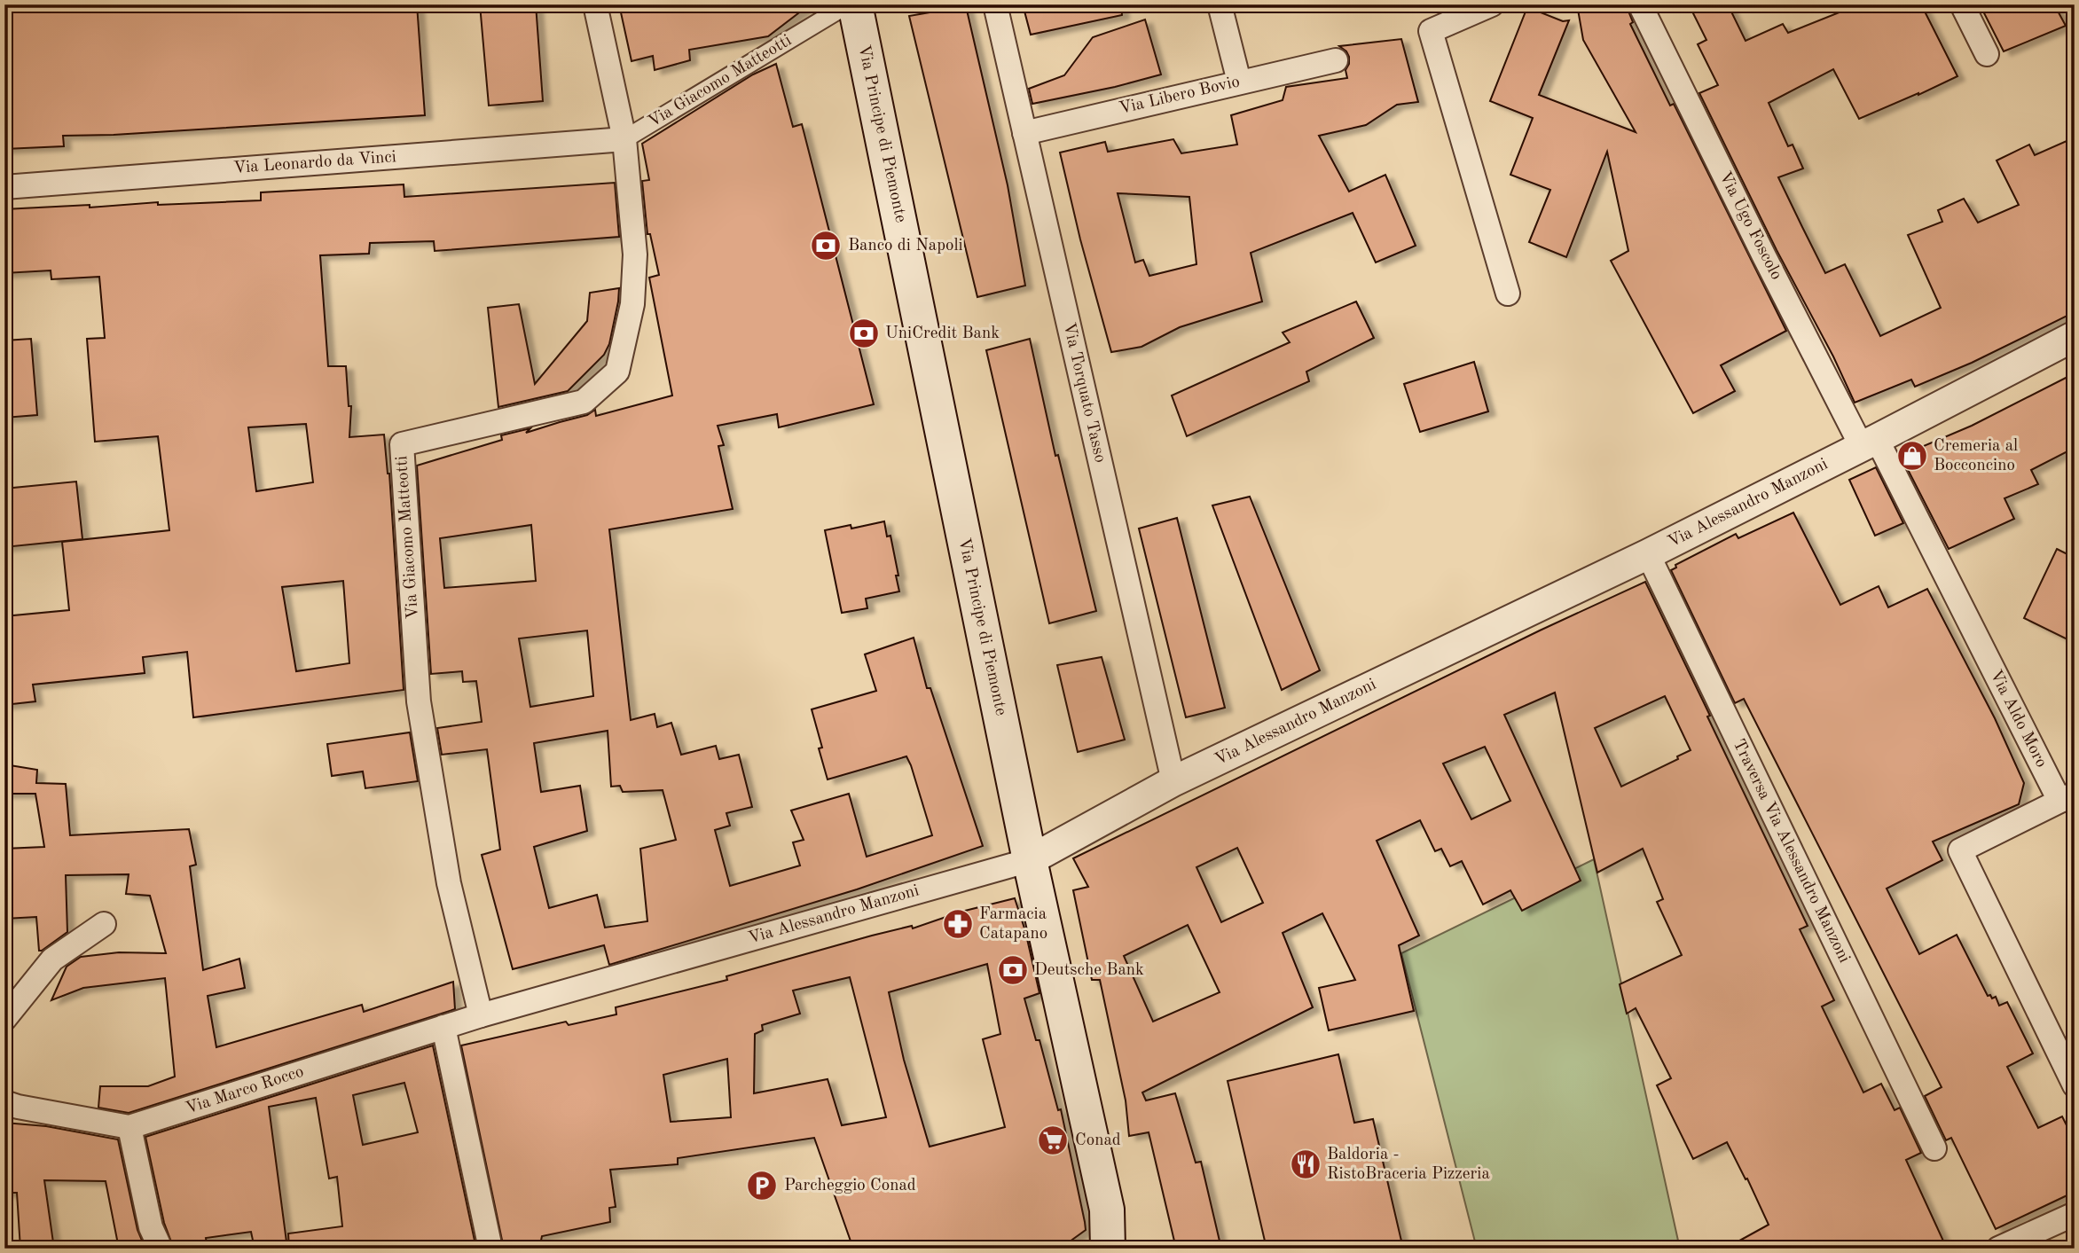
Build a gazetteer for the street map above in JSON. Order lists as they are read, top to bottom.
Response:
{
  "streets": {
    "main road": ["Via Principe di Piemonte"],
    "street": [
      "Via Giacomo Matteotti",
      "Via Libero Bovio",
      "Via Leonardo da Vinci",
      "Via Ugo Foscolo",
      "Via Torquato Tasso",
      "Via Alessandro Manzoni",
      "Via Aldo Moro",
      "Traversa Via Alessandro Manzoni",
      "Via Marco Rocco"
    ]
  },
  "crossings": [
    ["Via Giacomo Matteotti", "Via Leonardo da Vinci"],
    ["Via Giacomo Matteotti", "Via Alessandro Manzoni"],
    ["Via Giacomo Matteotti", "Via Marco Rocco"],
    ["Via Libero Bovio", "Via Torquato Tasso"],
    ["Via Principe di Piemonte", "Via Alessandro Manzoni"],
    ["Via Ugo Foscolo", "Via Alessandro Manzoni"],
    ["Via Ugo Foscolo", "Via Aldo Moro"],
    ["Via Torquato Tasso", "Via Alessandro Manzoni"],
    ["Via Alessandro Manzoni", "Via Aldo Moro"],
    ["Via Alessandro Manzoni", "Traversa Via Alessandro Manzoni"],
    ["Via Alessandro Manzoni", "Via Marco Rocco"]
  ],
  "places": {
    "bank": ["Banco di Napoli", "UniCredit Bank", "Deutsche Bank"],
    "shop": ["Cremeria al Bocconcino"],
    "pharmacy": ["Farmacia Catapano"],
    "supermarket": ["Conad"],
    "restaurant": ["Baldoria - RistoBraceria Pizzeria"],
    "parking": ["Parcheggio Conad"]
  }
}
